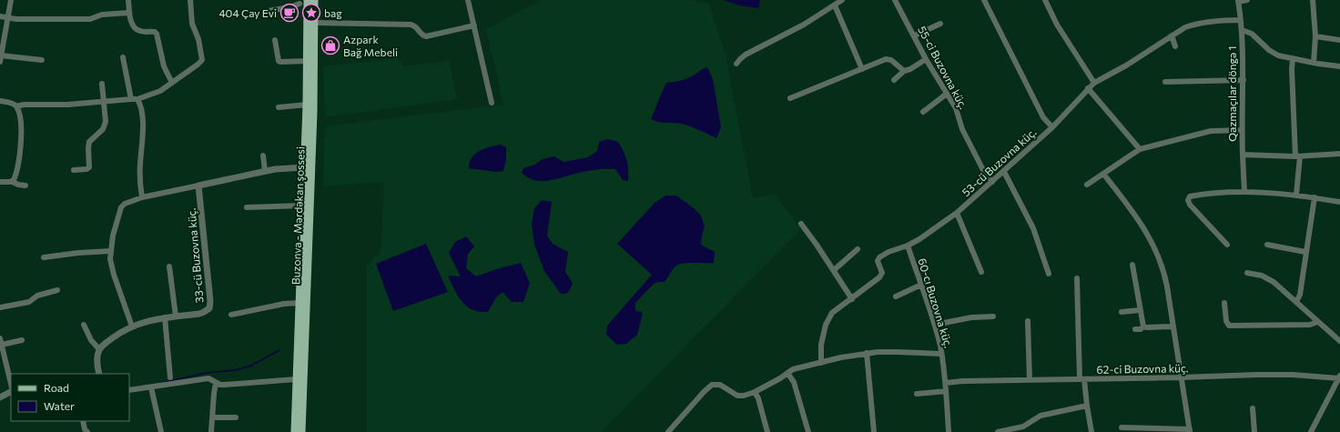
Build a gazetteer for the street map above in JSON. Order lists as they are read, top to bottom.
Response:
{
  "streets": {
    "main road": ["Buzonva - Mərdəkan şossesi"],
    "street": [
      "55-ci Buzovna küç.",
      "Qazmaçılar döngə 1",
      "53-cü Buzovna küç.",
      "33-cü Buzovna küç.",
      "60-cı Buzovna küç.",
      "62-ci Buzovna küç."
    ]
  },
  "crossings": [
    ["55-ci Buzovna küç.", "53-cü Buzovna küç."],
    ["Qazmaçılar döngə 1", "53-cü Buzovna küç."],
    ["53-cü Buzovna küç.", "60-cı Buzovna küç."],
    ["60-cı Buzovna küç.", "62-ci Buzovna küç."]
  ],
  "places": {
    "cafe": ["404 Çay Evi"],
    "place": ["bag"],
    "shop": ["Azpark Bağ Mebeli"]
  },
  "legend": ["Road", "Water"]
}
